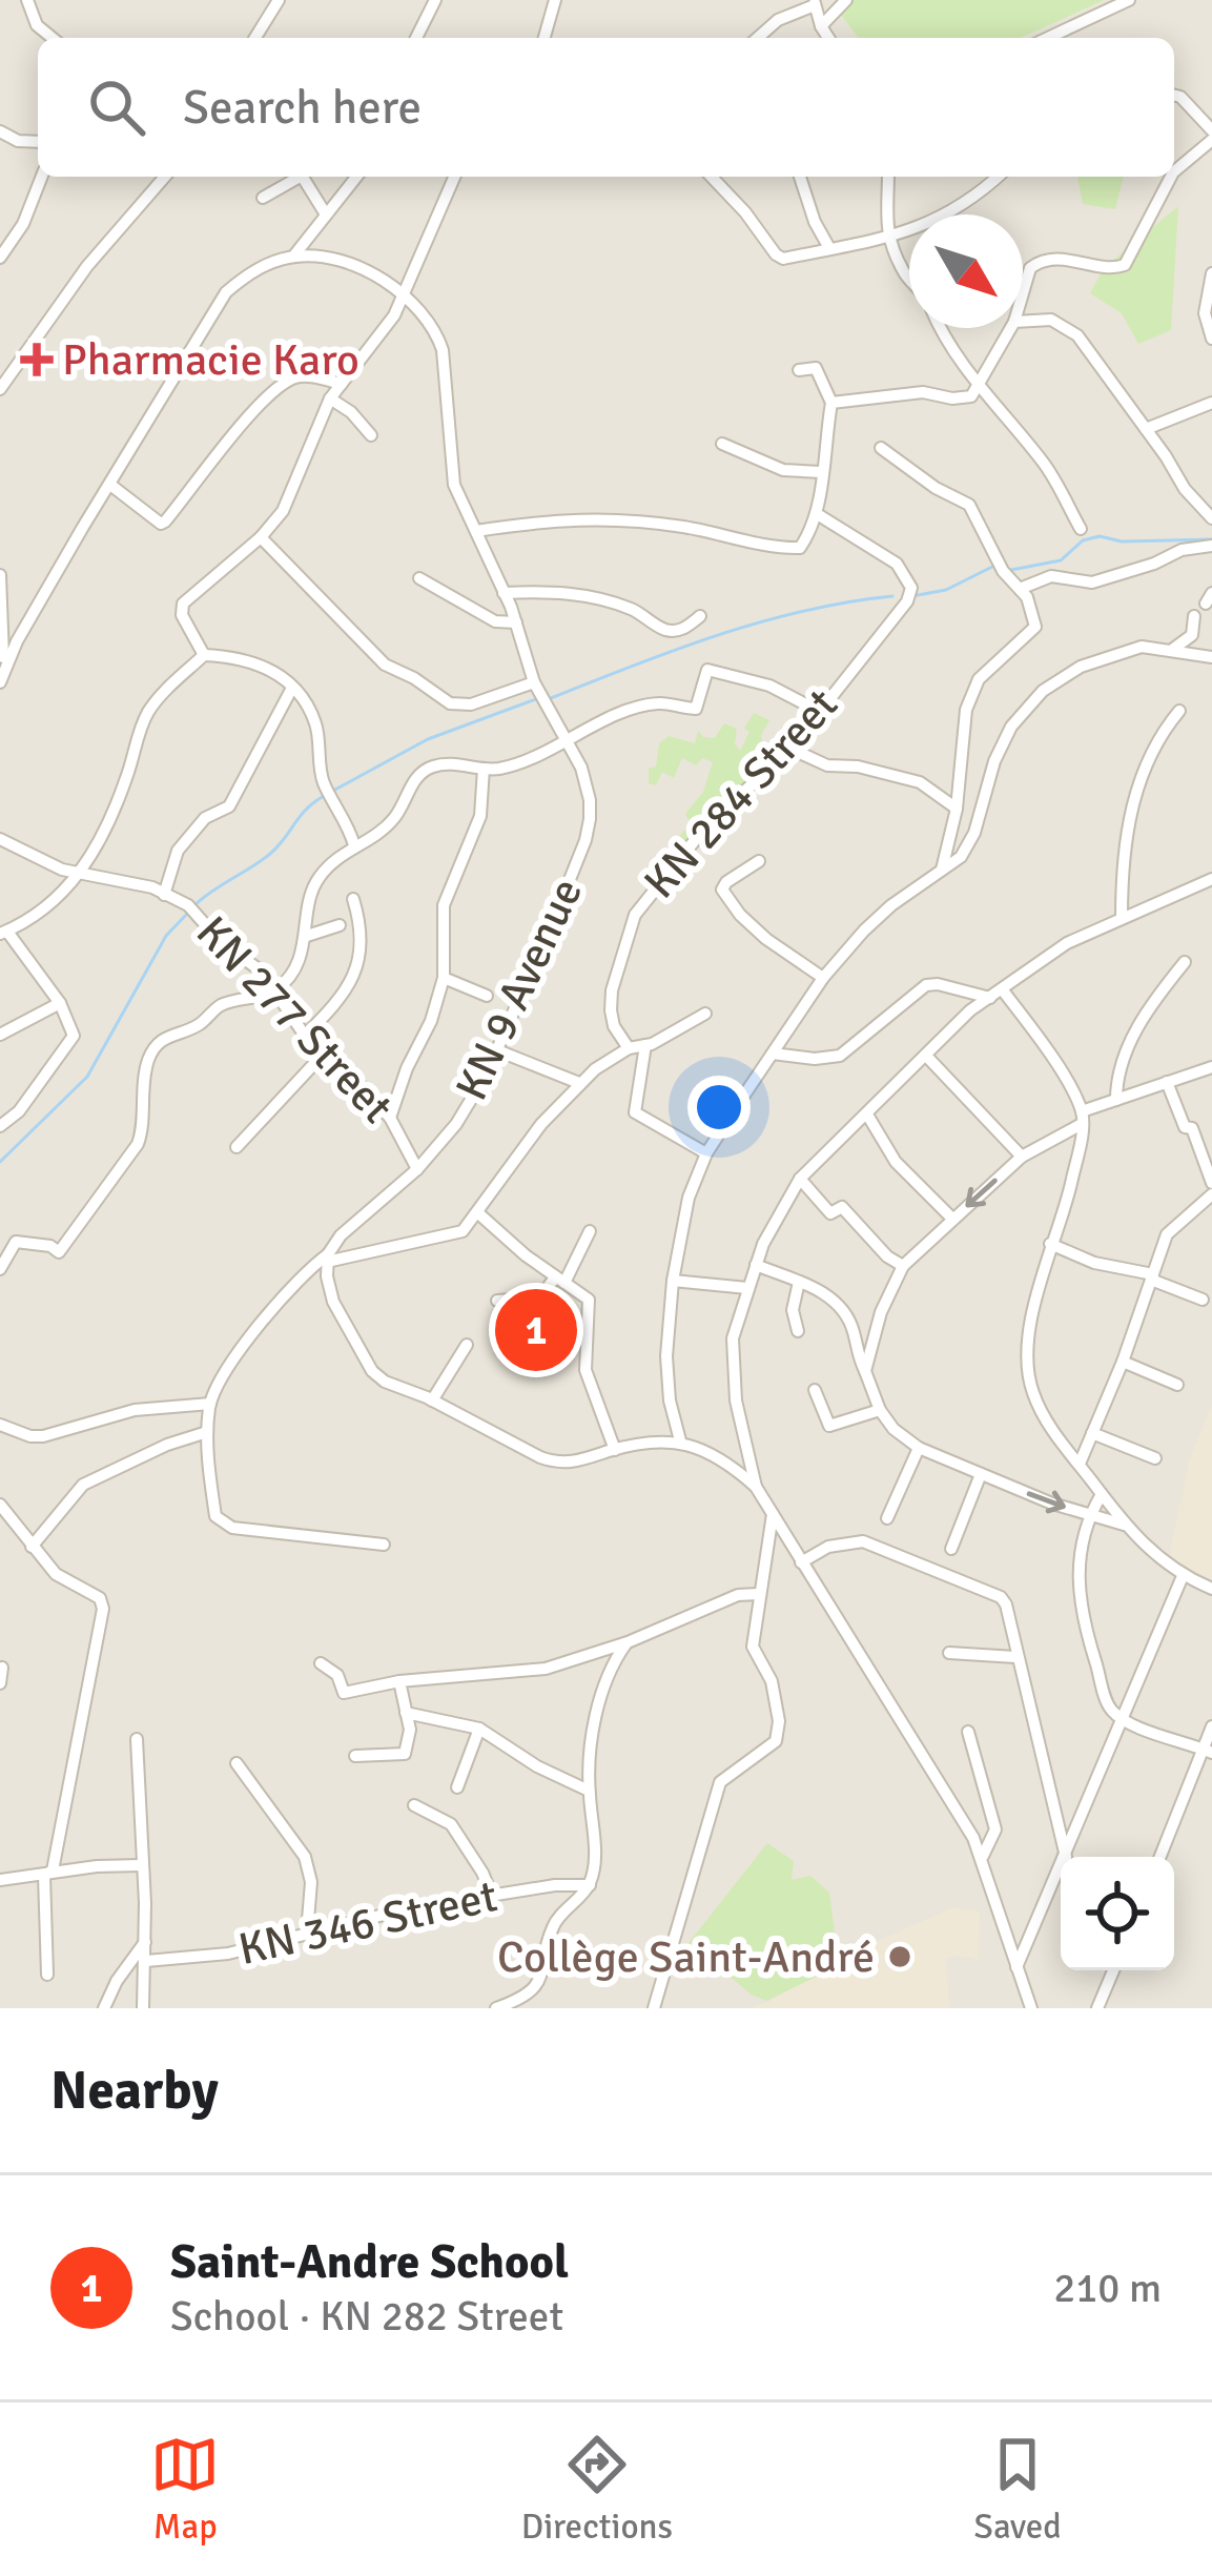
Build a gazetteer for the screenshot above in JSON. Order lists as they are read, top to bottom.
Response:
{
  "streets": {
    "street": [
      "KN 284 Street",
      "KN 9 Avenue",
      "KN 277 Street",
      "KN 346 Street"
    ]
  },
  "crossings": [
    ["KN 9 Avenue", "KN 277 Street"]
  ],
  "places": {
    "health": ["Pharmacie Karo"],
    "other": ["Collège Saint-André"]
  },
  "north": "bottom right",
  "page": {
    "search": "Search here",
    "pins": "1",
    "heading": "Nearby",
    "list": [
      {
        "mark": "1",
        "name": "Saint-Andre School",
        "note": "School · KN 282 Street",
        "value": "210 m"
      }
    ],
    "nav": ["Map", "Directions", "Saved"]
  }
}
